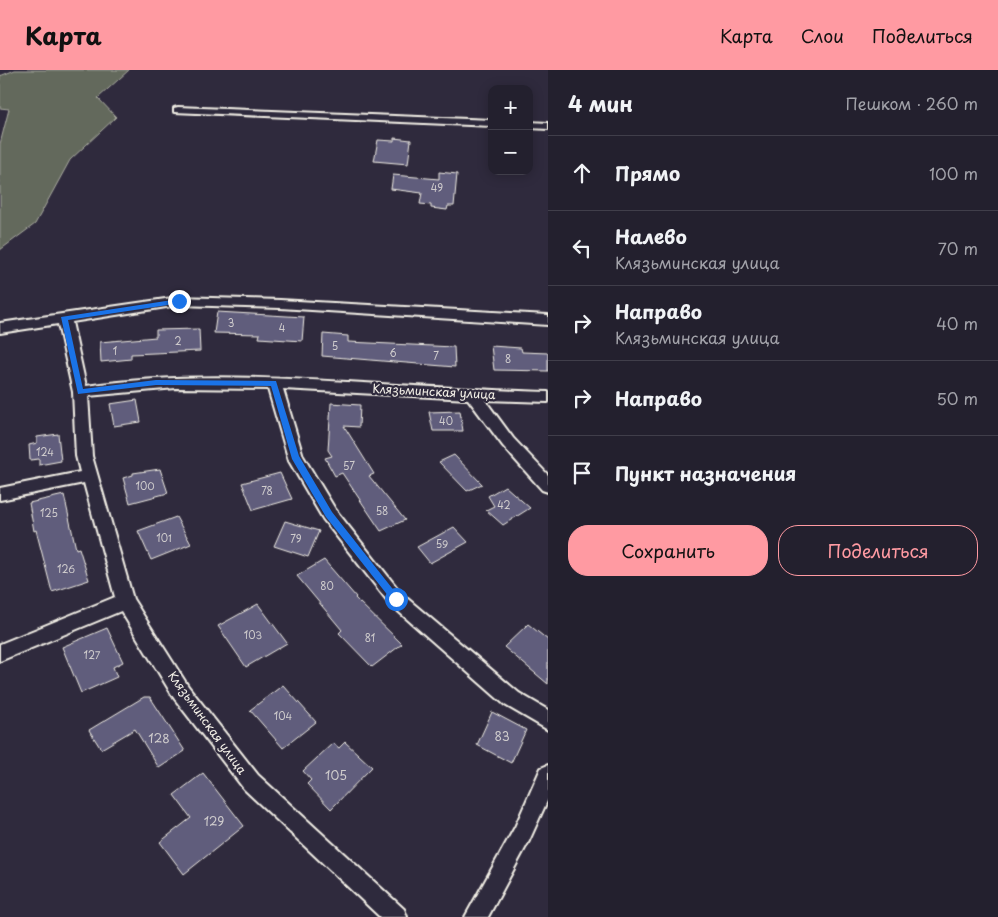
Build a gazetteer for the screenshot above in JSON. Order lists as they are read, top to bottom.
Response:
{
  "streets": {
    "street": ["Клязьминская улица"]
  },
  "house_numbers": [
    "49",
    "3",
    "4",
    "2",
    "5",
    "1",
    "6",
    "7",
    "8",
    "40",
    "124",
    "57",
    "100",
    "78",
    "42",
    "58",
    "125",
    "101",
    "79",
    "59",
    "126",
    "80",
    "103",
    "81",
    "127",
    "104",
    "83",
    "128",
    "105",
    "129"
  ],
  "page": {
    "header": "Карта",
    "nav": ["Карта", "Слои", "Поделиться"],
    "heading": ["4 мин", "Пешком · 260 m"],
    "map_buttons": ["+", "−"],
    "list": [
      ["Прямо", "100 m"],
      ["Налево", "Клязьминская улица", "70 m"],
      ["Направо", "Клязьминская улица", "40 m"],
      ["Направо", "50 m"],
      "Пункт назначения"
    ],
    "buttons": ["Сохранить", "Поделиться"]
  }
}
